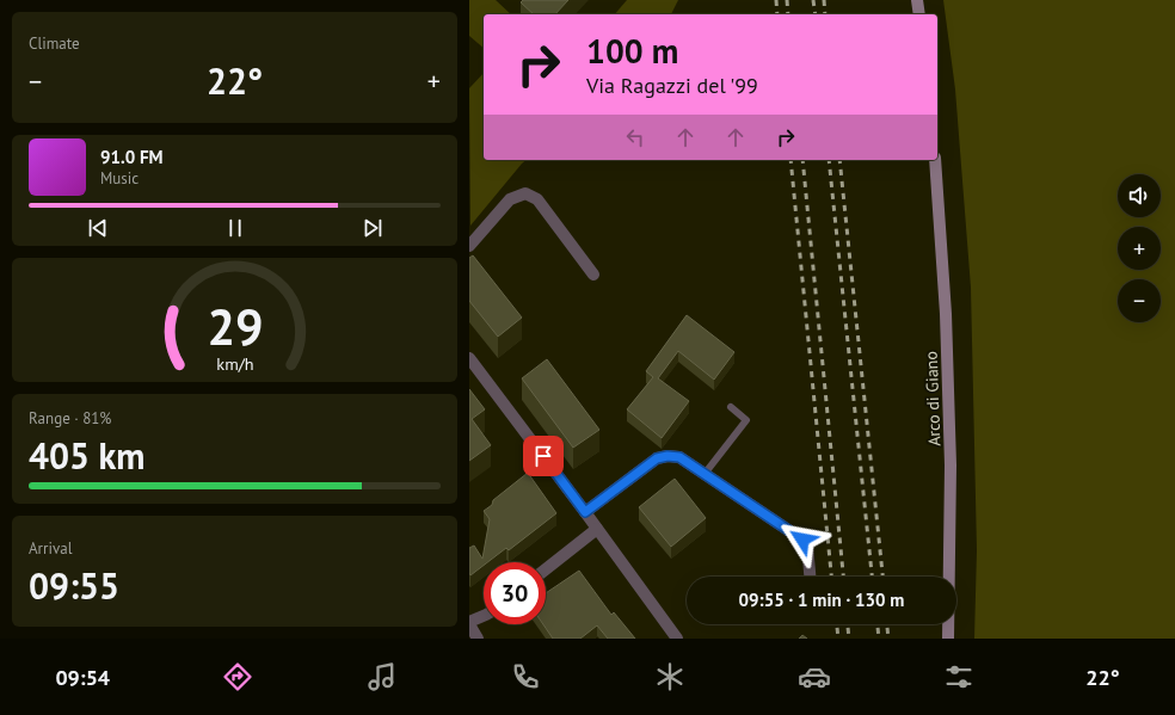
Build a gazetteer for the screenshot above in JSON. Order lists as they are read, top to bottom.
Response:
{
  "streets": {
    "main road": ["Arco di Giano"]
  },
  "page": {
    "tile": [
      "Climate",
      ["Range · 81%", "405 km"],
      ["Arrival", "09:55"]
    ],
    "turn": ["100 m", "Via Ragazzi del '99"],
    "heat": ["−", "22°", "+"],
    "song": ["91.0 FM", "Music"],
    "map_buttons": ["+", "−"],
    "limit": "30",
    "trip": "09:55 · 1 min · 130 m",
    "tabs": ["09:54", "22°"],
    "gauge": ["29", "km/h"]
  }
}
